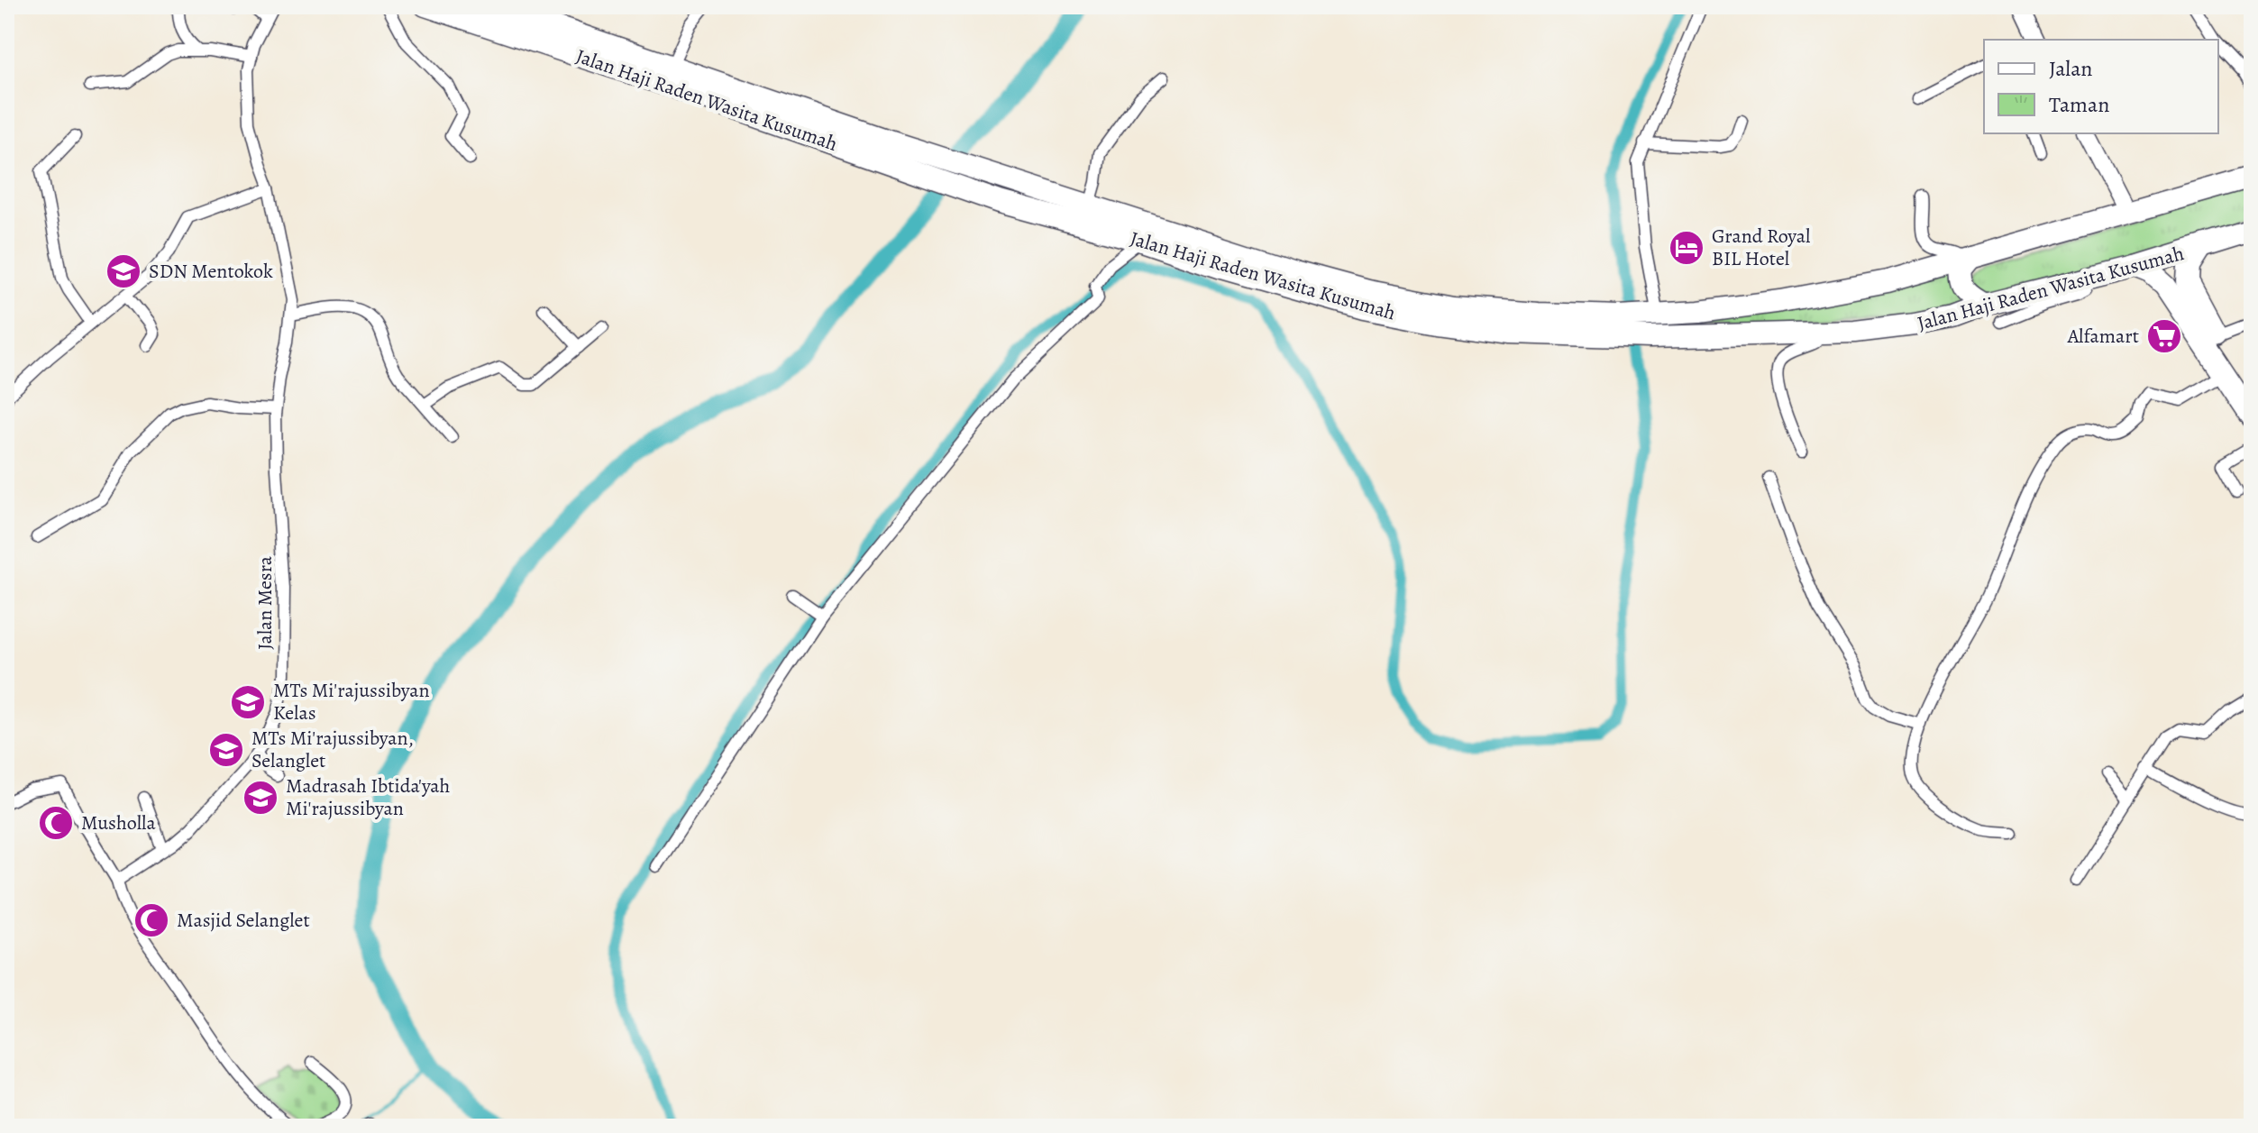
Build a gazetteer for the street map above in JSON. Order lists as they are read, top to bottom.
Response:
{
  "streets": {
    "highway": ["Jalan Haji Raden Wasita Kusumah"],
    "street": ["Jalan Mesra"]
  },
  "places": {
    "hotel": ["Grand Royal BIL Hotel"],
    "school or university": [
      "SDN Mentokok",
      "MTs Mi'rajussibyan Kelas",
      "MTs Mi'rajussibyan, Selanglet",
      "Madrasah Ibtida'yah Mi'rajussibyan"
    ],
    "supermarket": ["Alfamart"],
    "mosque": ["Musholla", "Masjid Selanglet"]
  },
  "legend": ["Jalan", "Taman"]
}
